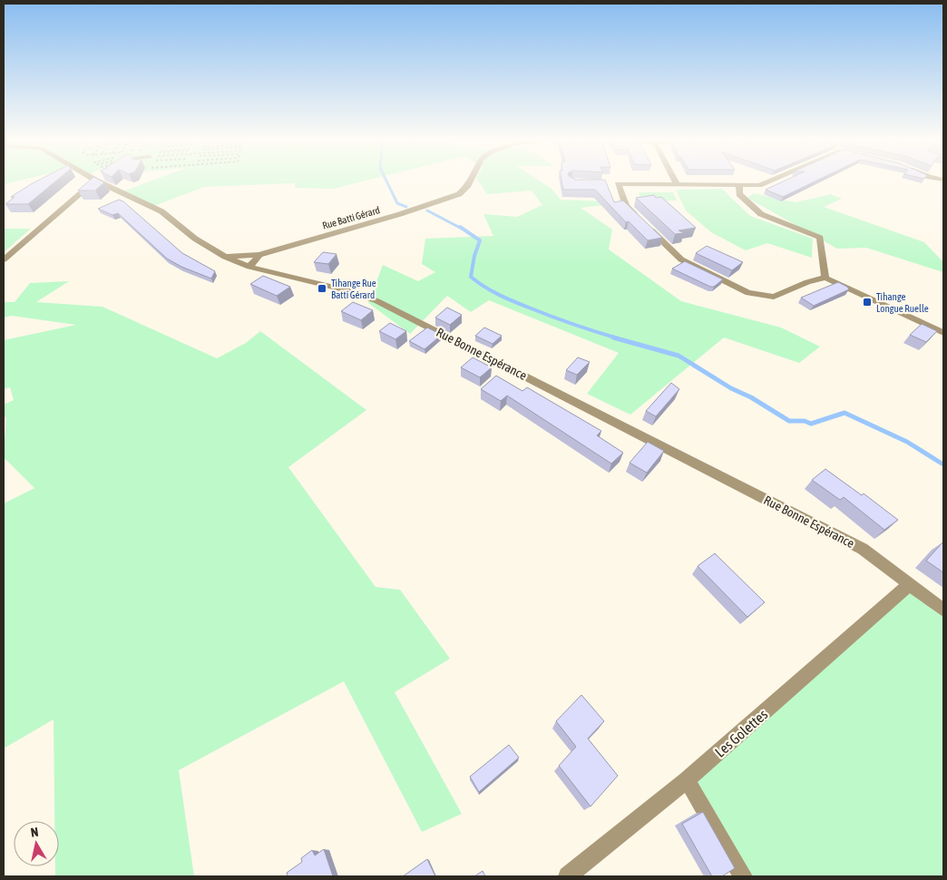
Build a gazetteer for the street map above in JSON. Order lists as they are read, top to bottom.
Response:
{
  "streets": {
    "street": ["Rue Batti Gérard", "Rue Bonne Espérance", "Les Golettes"]
  },
  "crossings": [
    ["Rue Batti Gérard", "Rue Bonne Espérance"],
    ["Rue Bonne Espérance", "Les Golettes"]
  ],
  "places": {
    "transit": ["Tihange Rue Batti Gérard", "Tihange Longue Ruelle"]
  },
  "north": "top"
}
